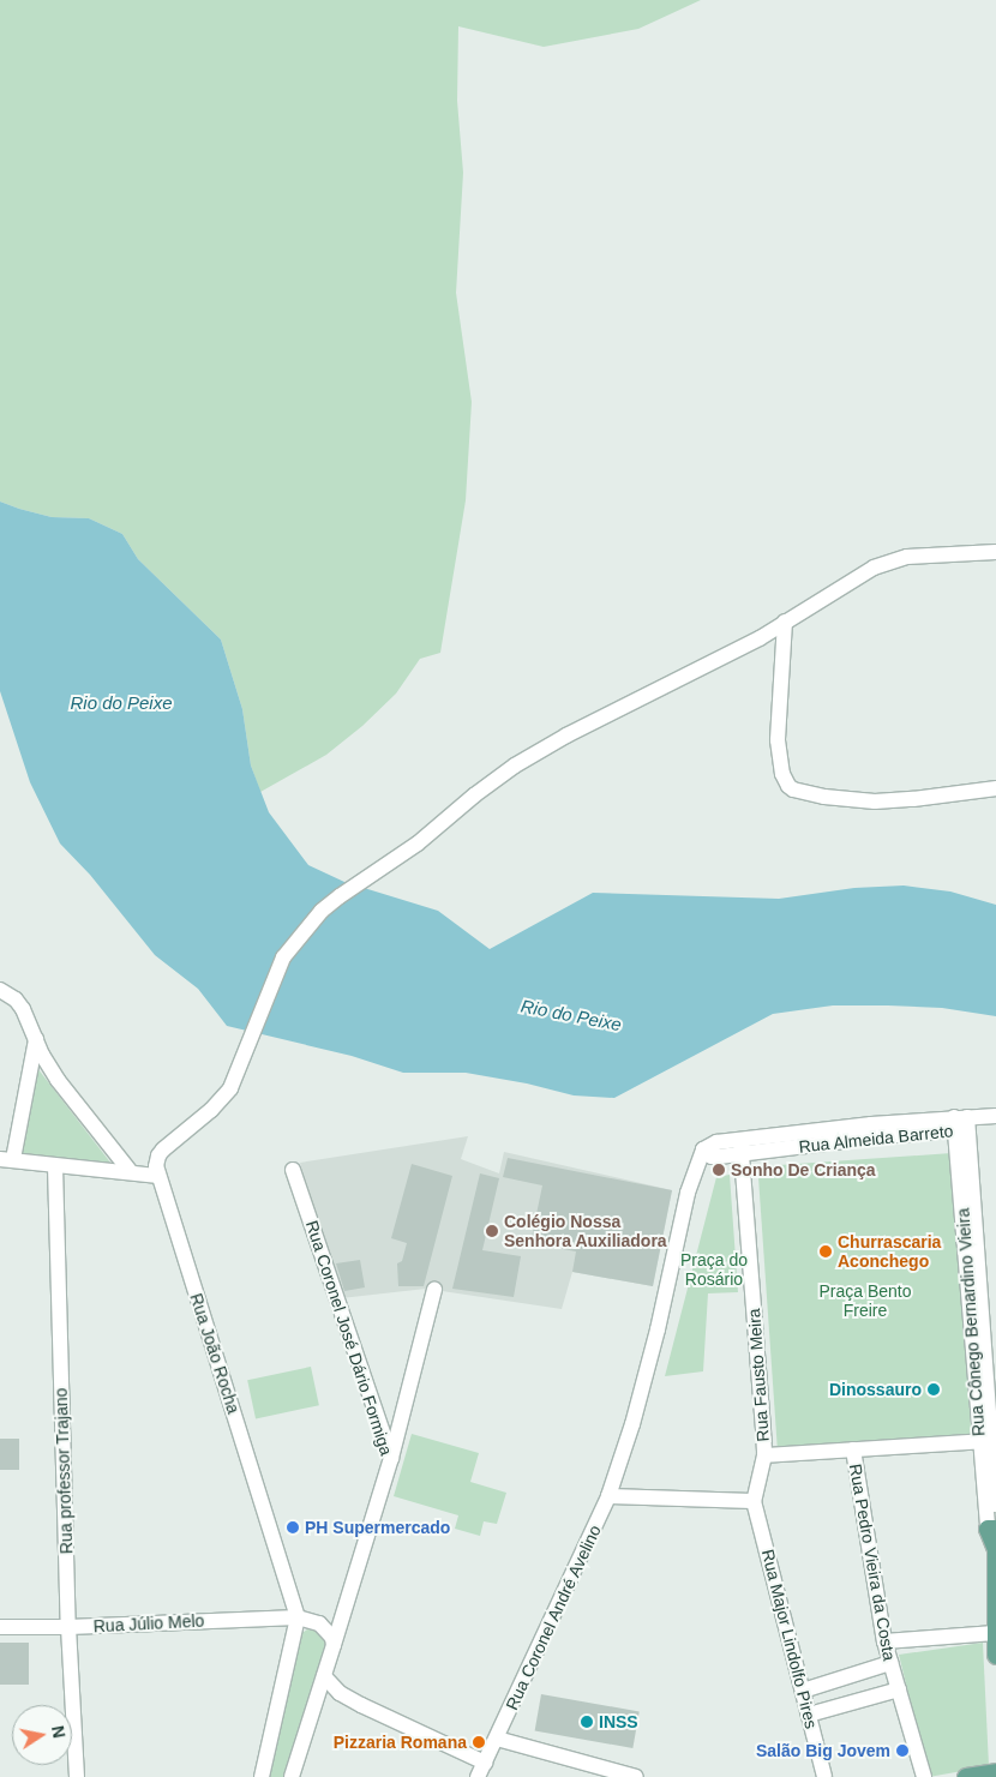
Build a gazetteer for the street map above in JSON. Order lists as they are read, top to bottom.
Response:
{
  "streets": {
    "street": [
      "Rua Almeida Barreto",
      "Rua Cônego Bernardino Vieira",
      "Rua Coronel José Dário Formiga",
      "Rua João Rocha",
      "Rua Fausto Meira",
      "Rua professor Trajano",
      "Rua Pedro Vieira da Costa",
      "Rua Coronel André Avelino",
      "Rua Júlio Melo",
      "Rua Major Lindolfo Pires"
    ]
  },
  "crossings": [
    ["Rua Almeida Barreto", "Rua Cônego Bernardino Vieira"],
    ["Rua Almeida Barreto", "Rua Fausto Meira"],
    ["Rua Almeida Barreto", "Rua Coronel André Avelino"],
    ["Rua João Rocha", "Rua Júlio Melo"],
    ["Rua Fausto Meira", "Rua Major Lindolfo Pires"],
    ["Rua professor Trajano", "Rua Júlio Melo"]
  ],
  "water": ["Rio do Peixe"],
  "parks": ["Praça do Rosário", "Praça Bento Freire"],
  "places": [
    "Sonho De Criança",
    "Colégio Nossa Senhora Auxiliadora",
    "Churrascaria Aconchego",
    "Dinossauro",
    "PH Supermercado",
    "INSS",
    "Pizzaria Romana",
    "Salão Big Jovem"
  ],
  "north": "right"
}
